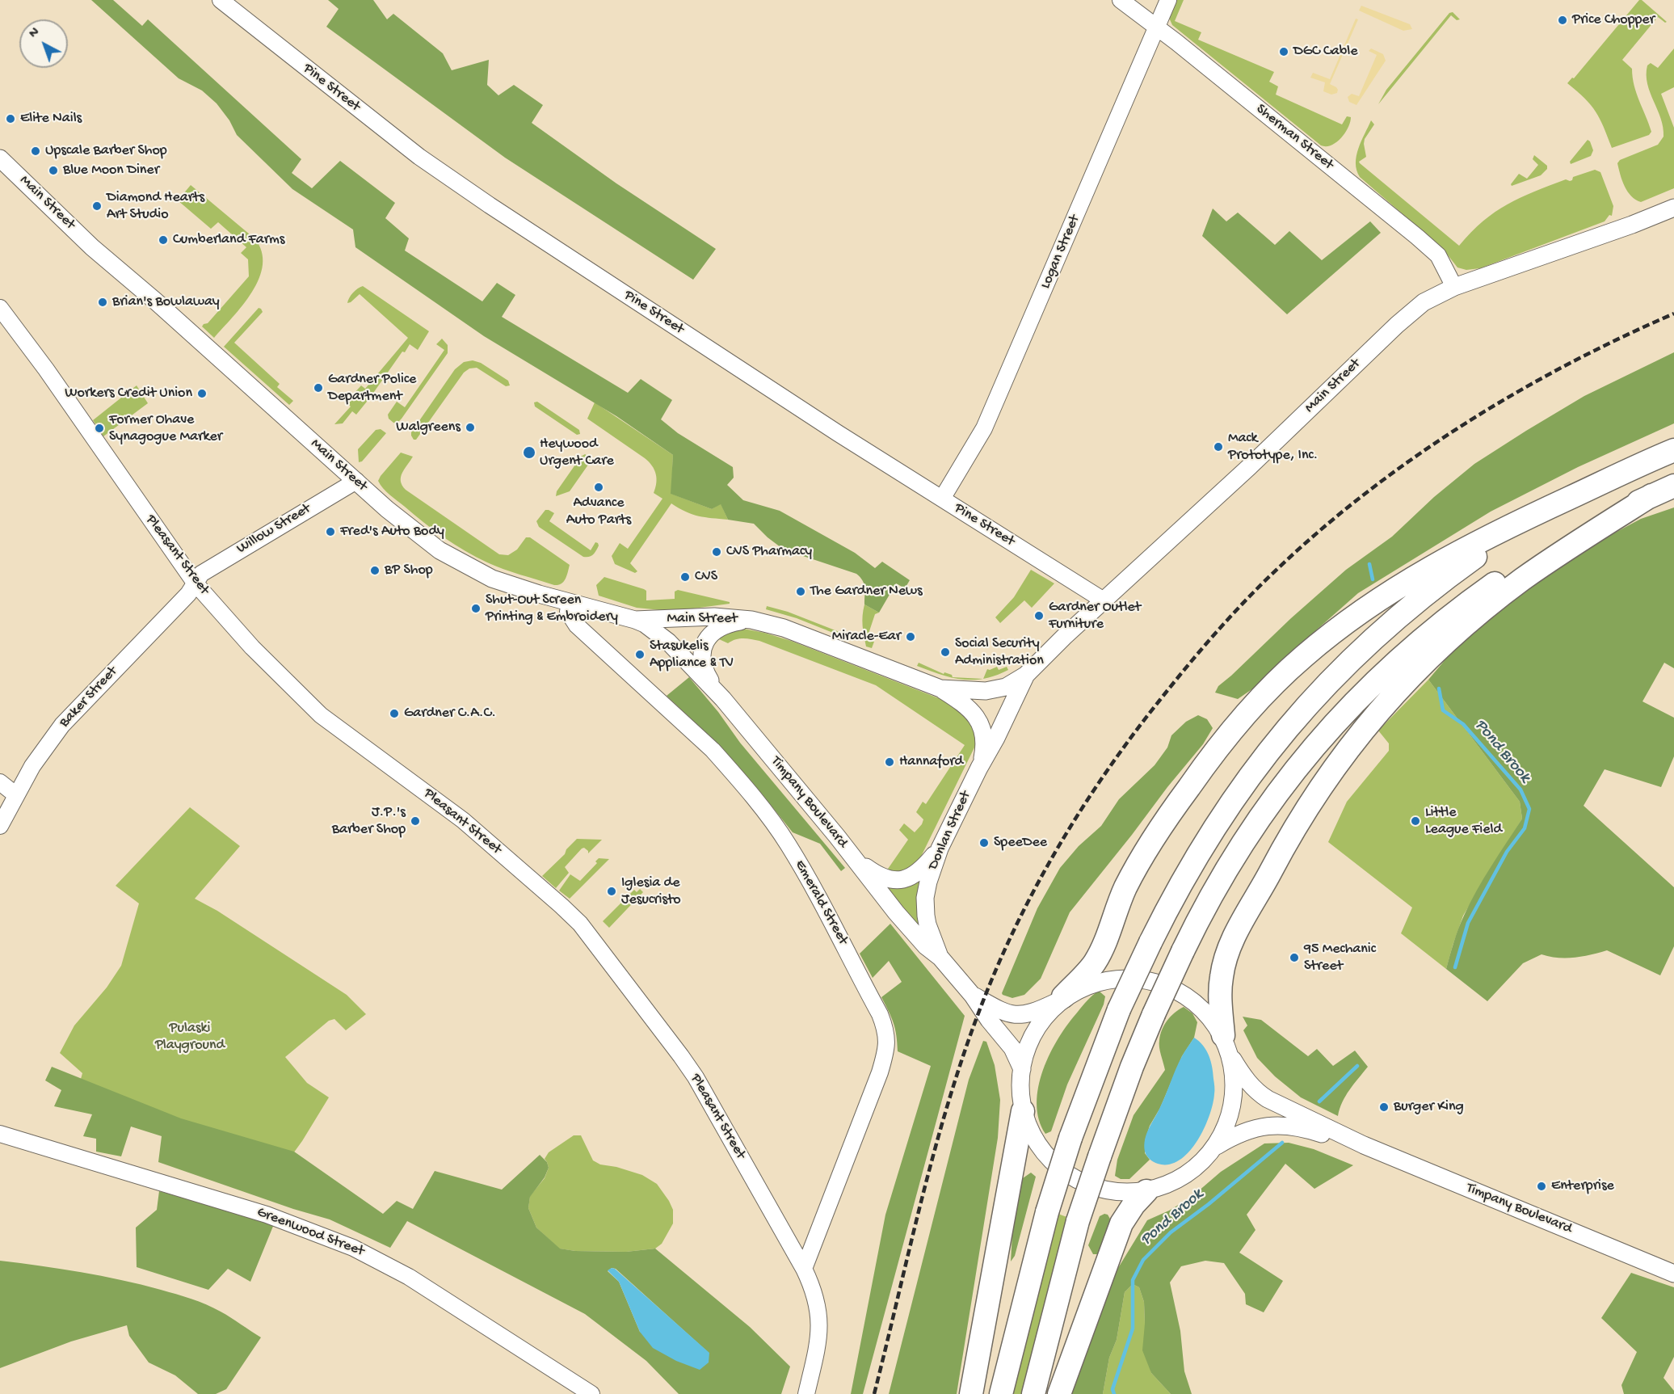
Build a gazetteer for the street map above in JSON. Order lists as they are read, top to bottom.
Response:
{
  "streets": {
    "main road": ["Main Street", "Timpany Boulevard", "Donlan Street"],
    "street": [
      "Pine Street",
      "Sherman Street",
      "Logan Street",
      "Willow Street",
      "Pleasant Street",
      "Baker Street",
      "Emerald Street",
      "Greenwood Street"
    ]
  },
  "crossings": [
    ["Pine Street", "Main Street"],
    ["Pine Street", "Logan Street"],
    ["Sherman Street", "Main Street"],
    ["Sherman Street", "Logan Street"],
    ["Main Street", "Willow Street"],
    ["Main Street", "Timpany Boulevard"],
    ["Main Street", "Donlan Street"],
    ["Main Street", "Emerald Street"],
    ["Willow Street", "Pleasant Street"],
    ["Willow Street", "Baker Street"],
    ["Pleasant Street", "Baker Street"],
    ["Pleasant Street", "Emerald Street"],
    ["Timpany Boulevard", "Donlan Street"]
  ],
  "water": ["Pond Brook"],
  "parks": ["Pulaski Playground"],
  "places": [
    "Price Chopper",
    "DGC Cable",
    "Elite Nails",
    "Upscale Barber Shop",
    "Blue Moon Diner",
    "Diamond Hearts Art Studio",
    "Cumberland Farms",
    "Brian's Bowlaway",
    "Gardner Police Department",
    "Workers Credit Union",
    "Walgreens",
    "Former Ohave Synagogue Marker",
    "Mack Prototype, Inc.",
    "Heywood Urgent Care",
    "Advance Auto Parts",
    "Fred's Auto Body",
    "CVS Pharmacy",
    "BP Shop",
    "CVS",
    "The Gardner News",
    "Shut-Out Screen Printing & Embroidery",
    "Gardner Outlet Furniture",
    "Miracle-Ear",
    "Social Security Administration",
    "Stasukelis Appliance & TV",
    "Gardner C.A.C.",
    "Hannaford",
    "J.P.'s Barber Shop",
    "Little League Field",
    "SpeeDee",
    "Iglesia de Jesucristo",
    "95 Mechanic Street",
    "Burger King",
    "Enterprise"
  ],
  "north": "top left"
}
